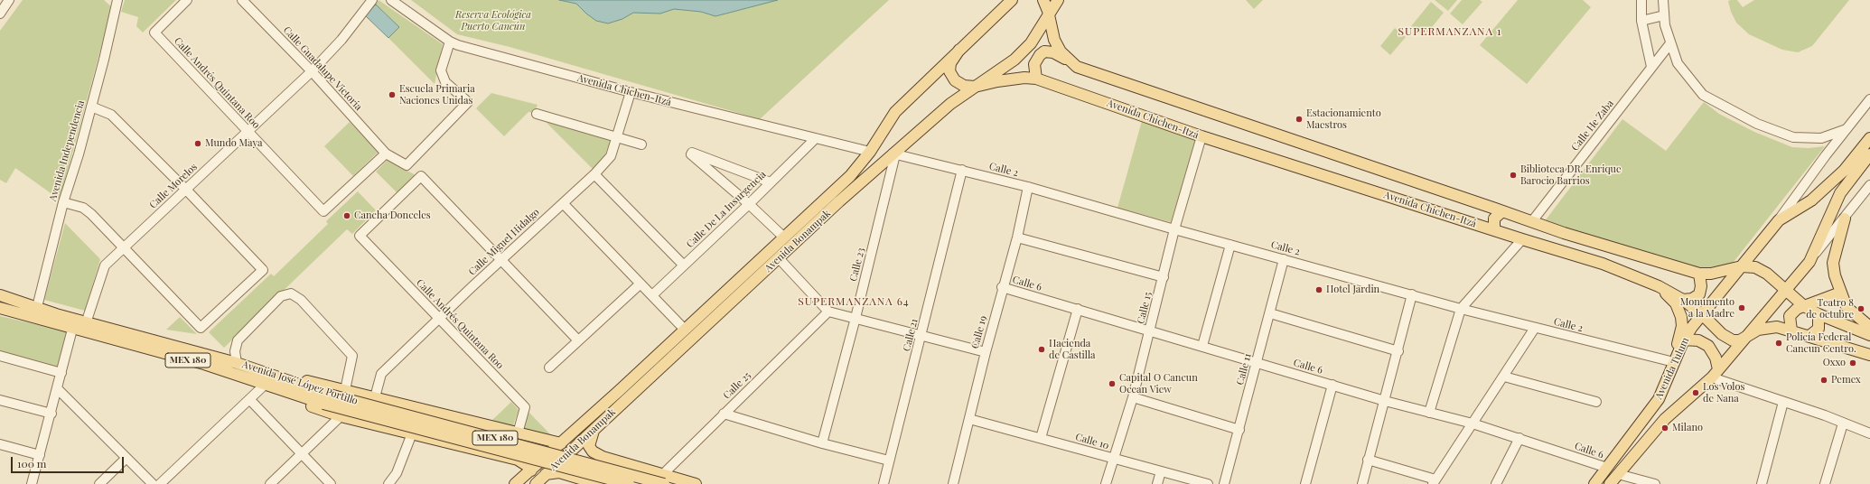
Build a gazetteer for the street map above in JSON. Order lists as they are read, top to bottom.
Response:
{
  "streets": {
    "main road": [
      "Avenida Chichen-Itzá",
      "Avenida Bonampak",
      "MEX 180",
      "Avenida Tulum",
      "Avenida José López Portillo"
    ],
    "street": [
      "Calle Guadalupe Victoria",
      "Calle Andrés Quintana Roo",
      "Calle He Zaba",
      "Avenida Independencia",
      "Calle 2",
      "Calle Morelos",
      "Calle De La Insurgencia",
      "Calle Miguel Hidalgo",
      "Calle 23",
      "Calle 6",
      "Calle 15",
      "Calle 19",
      "Calle 21",
      "Calle 11",
      "Calle 25",
      "Calle 10"
    ]
  },
  "crossings": [
    ["Calle Guadalupe Victoria", "Calle Andrés Quintana Roo"],
    ["Calle Guadalupe Victoria", "Avenida Chichen-Itzá"],
    ["Calle Guadalupe Victoria", "Calle Morelos"],
    ["Calle Andrés Quintana Roo", "Calle Morelos"],
    ["Calle Andrés Quintana Roo", "Calle Miguel Hidalgo"],
    ["Avenida Chichen-Itzá", "Calle De La Insurgencia"],
    ["Avenida Chichen-Itzá", "Avenida Bonampak"],
    ["Avenida Chichen-Itzá", "Calle Miguel Hidalgo"],
    ["Avenida Chichen-Itzá", "Calle 15"],
    ["Avenida Chichen-Itzá", "Avenida Tulum"],
    ["Avenida Independencia", "Avenida José López Portillo"],
    ["Calle 2", "Avenida Bonampak"],
    ["Calle 2", "Calle 23"],
    ["Calle 2", "Calle 15"],
    ["Calle 2", "Calle 19"],
    ["Calle 2", "Calle 21"],
    ["Calle 2", "Avenida Tulum"],
    ["Calle 2", "Calle 11"],
    ["Calle Morelos", "Avenida José López Portillo"],
    ["Avenida Bonampak", "Calle 23"],
    ["Calle 6", "Calle 15"],
    ["Calle 6", "Calle 19"],
    ["Calle 6", "Avenida Tulum"],
    ["Calle 6", "Calle 11"],
    ["Calle 15", "Calle 10"],
    ["Calle 19", "Calle 10"],
    ["Avenida José López Portillo", "Calle 25"]
  ],
  "districts": ["SUPERMANZANA 1", "SUPERMANZANA 64"],
  "parks": ["Reserva Ecológica Puerto Cancún"],
  "places": [
    "Escuela Primaria Naciones Unidas",
    "Estacionamiento Maestros",
    "Mundo Maya",
    "Biblioteca DR. Enrique Barocio Barrios",
    "Cancha Donceles",
    "Hotel Jardin",
    "Monumento a la Madre",
    "Teatro 8 de octubre",
    "Policía Federal Cancun Centro.",
    "Hacienda de Castilla",
    "Oxxo",
    "Pemex",
    "Capital O Cancun Ocean View",
    "Los Volos de Nana",
    "Milano"
  ],
  "scale_bar": "100 m"
}
